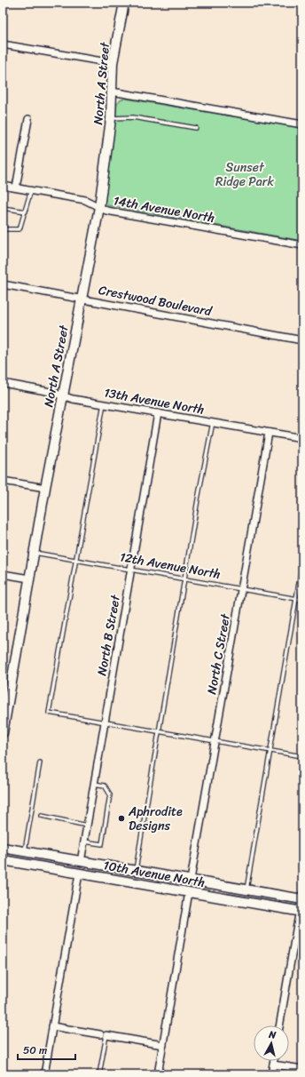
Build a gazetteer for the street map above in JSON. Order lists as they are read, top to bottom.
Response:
{
  "streets": {
    "street": [
      "North A Street",
      "14th Avenue North",
      "Crestwood Boulevard",
      "13th Avenue North",
      "North B Street",
      "North C Street",
      "10th Avenue North"
    ],
    "lane": ["12th Avenue North"]
  },
  "crossings": [
    ["North A Street", "14th Avenue North"],
    ["North A Street", "Crestwood Boulevard"],
    ["North A Street", "13th Avenue North"],
    ["North A Street", "12th Avenue North"],
    ["13th Avenue North", "North B Street"],
    ["13th Avenue North", "North C Street"],
    ["12th Avenue North", "North B Street"],
    ["12th Avenue North", "North C Street"],
    ["North B Street", "10th Avenue North"],
    ["North C Street", "10th Avenue North"]
  ],
  "parks": ["Sunset Ridge Park"],
  "places": ["Aphrodite Designs"],
  "scale_bar": "50 m",
  "north": "top"
}
